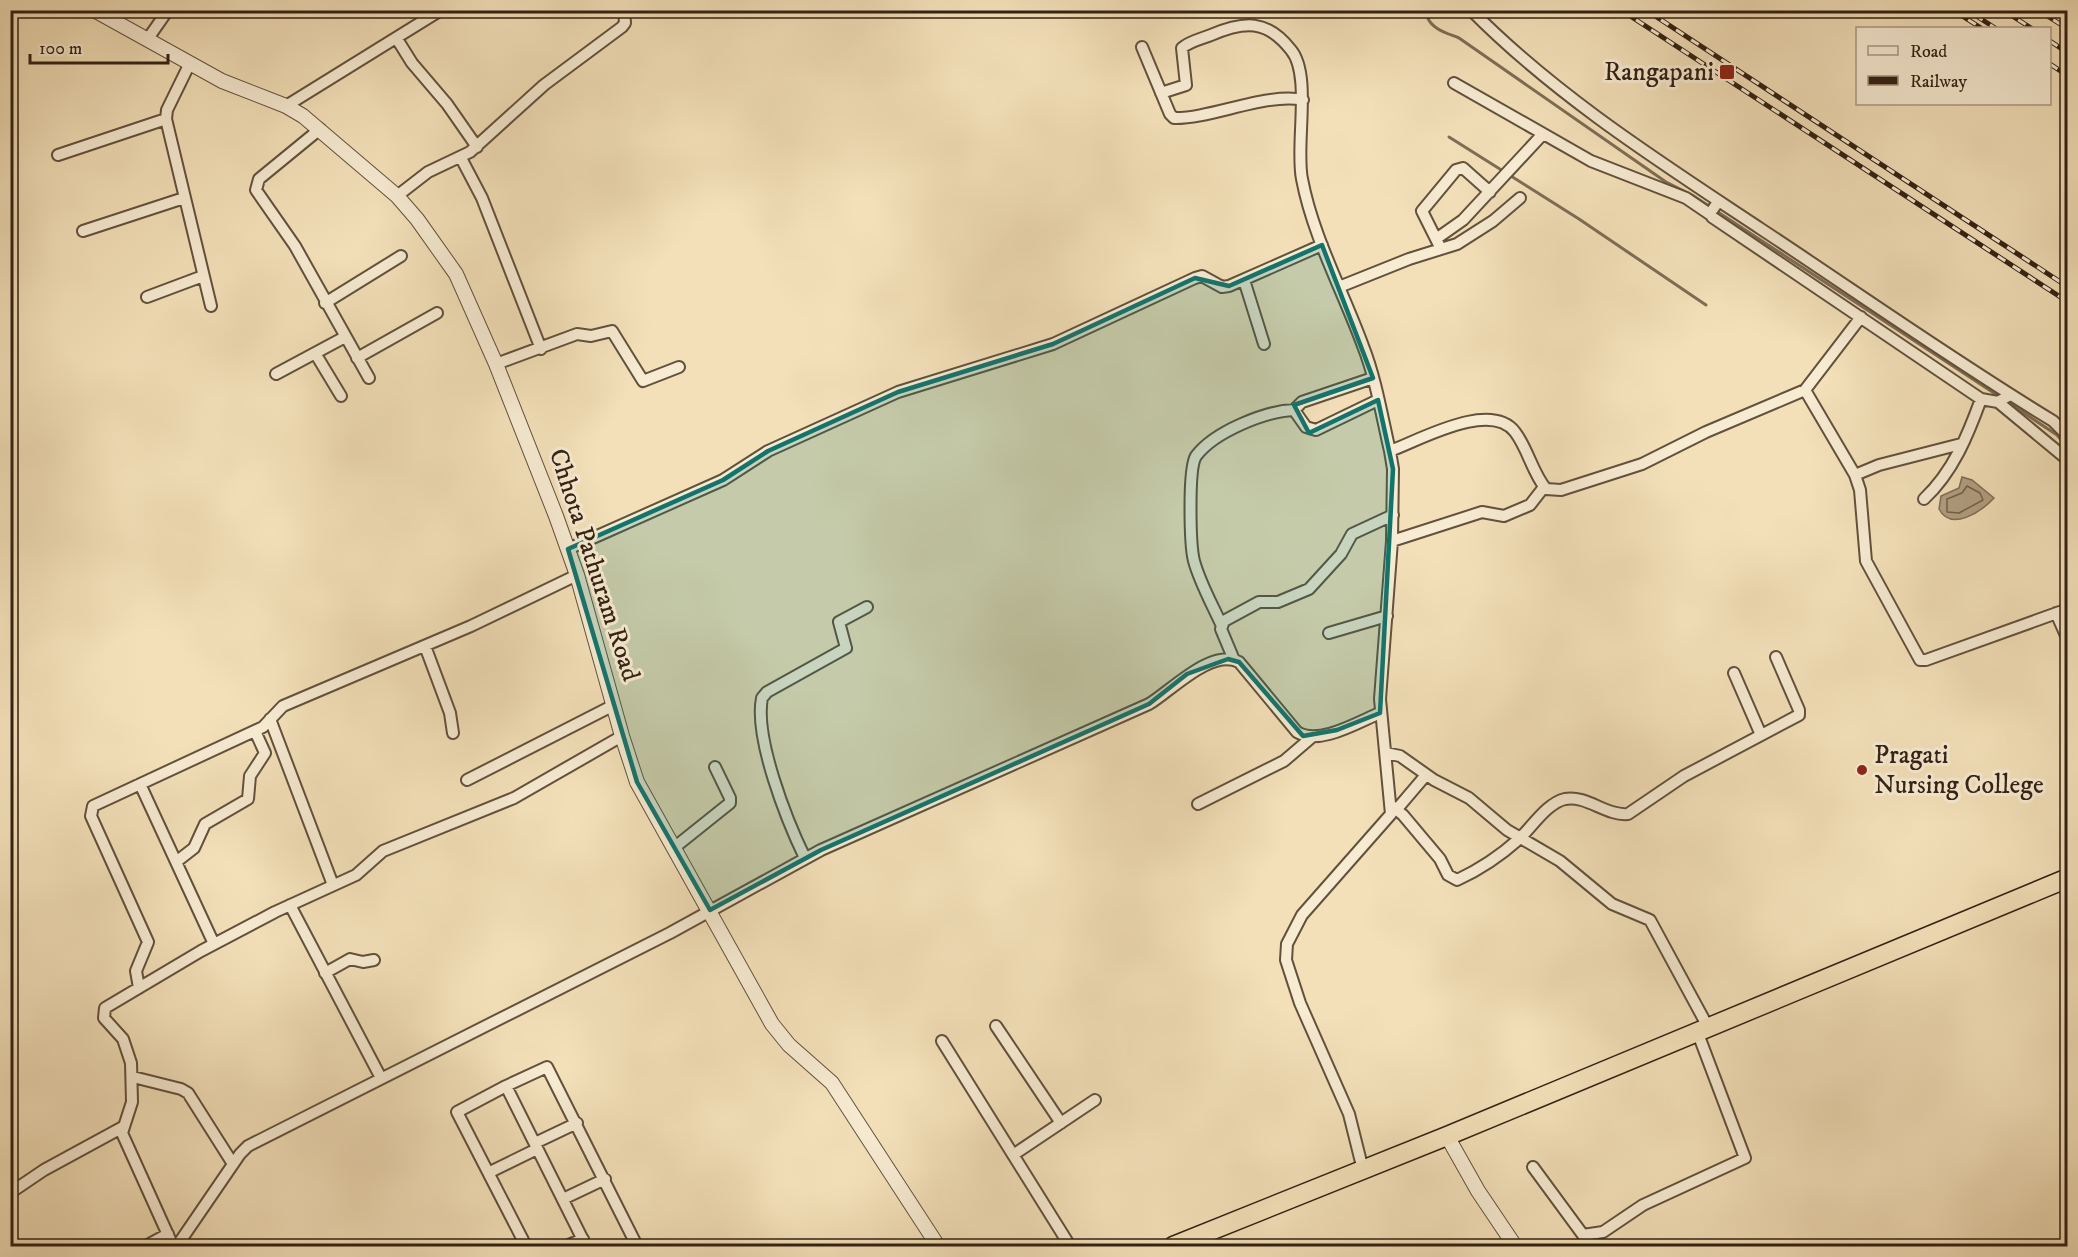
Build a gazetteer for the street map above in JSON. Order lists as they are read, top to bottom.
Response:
{
  "streets": {
    "street": ["Chhota Pathuram Road"]
  },
  "places": {
    "transit": ["Rangapani"],
    "other": ["Pragati Nursing College"]
  },
  "legend": ["Road", "Railway"],
  "scale_bar": "100 m"
}
